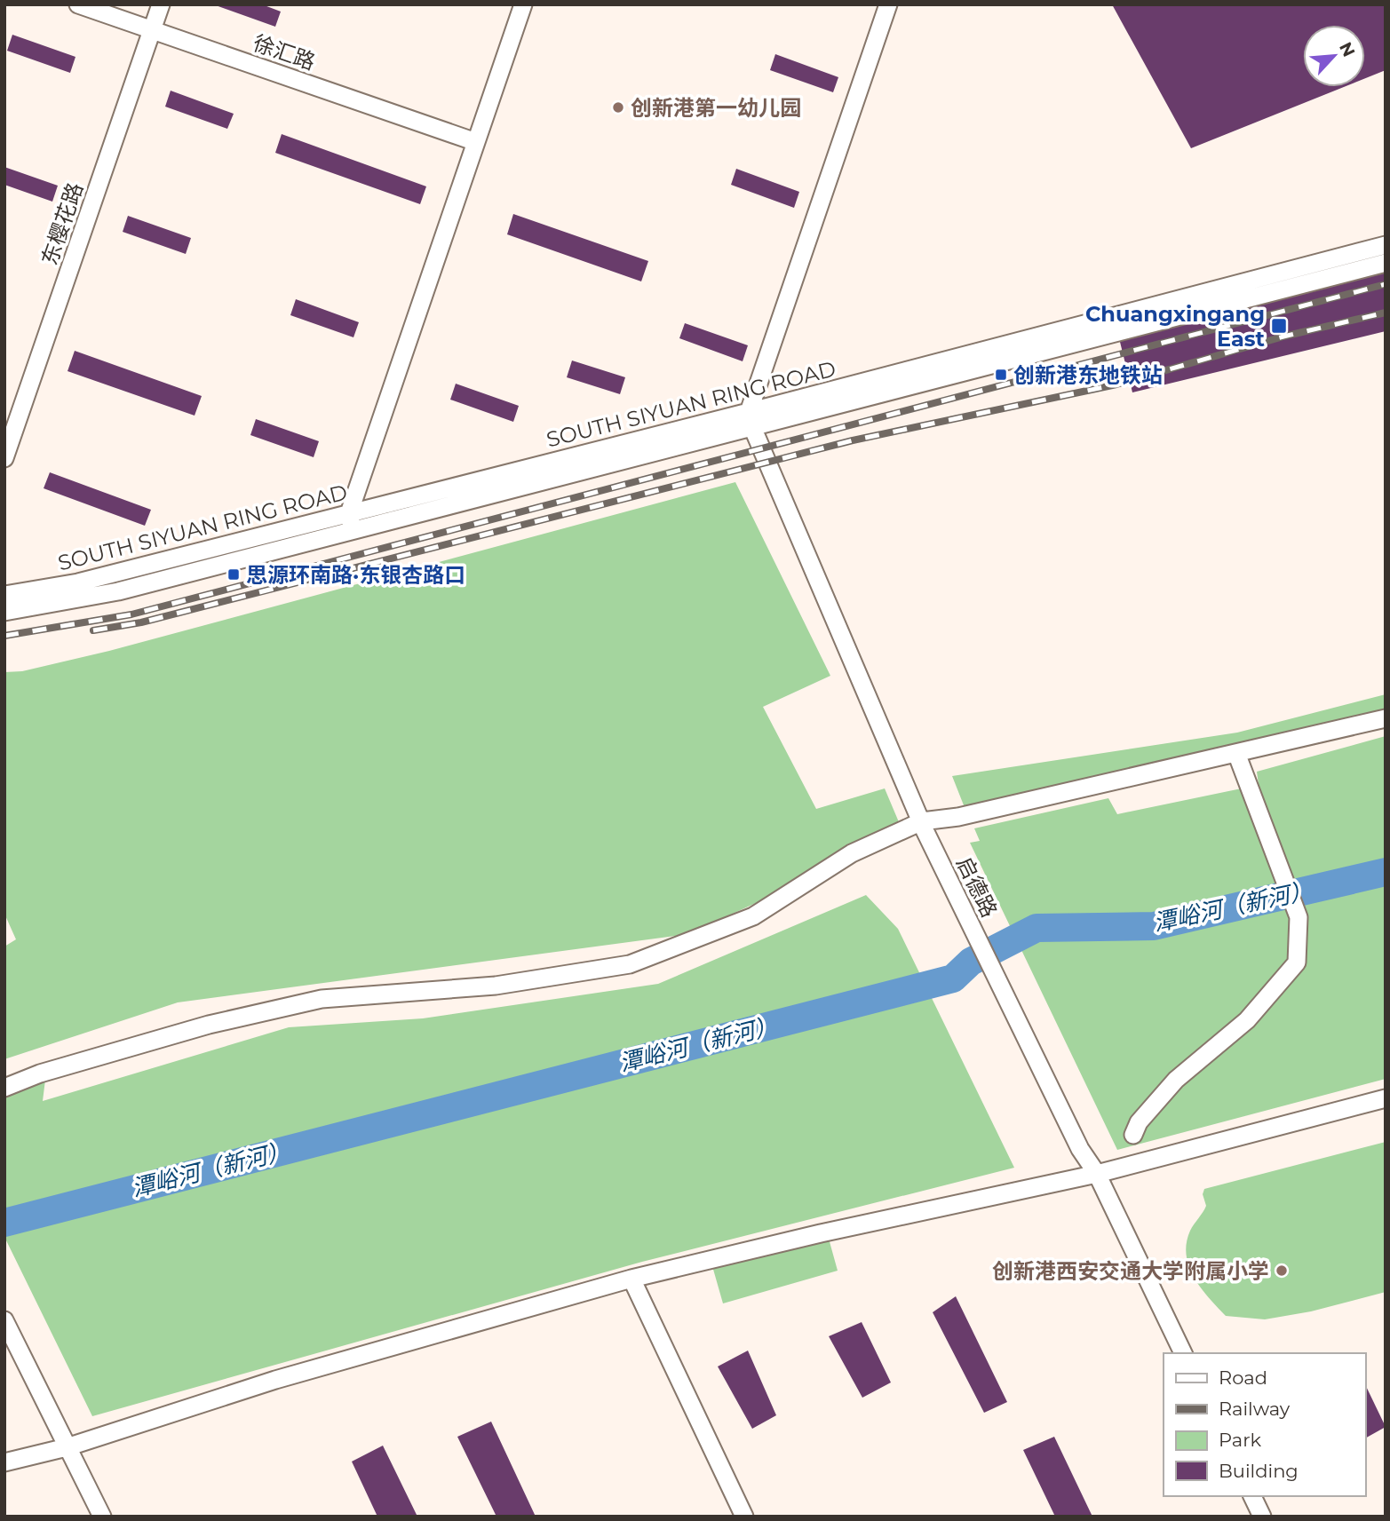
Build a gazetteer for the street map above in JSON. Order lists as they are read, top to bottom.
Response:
{
  "streets": {
    "street": [
      "徐汇路",
      "东樱花路",
      "SOUTH SIYUAN RING ROAD",
      "启德路"
    ]
  },
  "crossings": [
    ["徐汇路", "东樱花路"],
    ["SOUTH SIYUAN RING ROAD", "启德路"]
  ],
  "water": ["潭峪河（新河）"],
  "places": {
    "other": ["创新港第一幼儿园", "创新港西安交通大学附属小学"],
    "transit": ["Chuangxingang East", "创新港东地铁站", "思源环南路·东银杏路口"]
  },
  "legend": [
    "Road",
    "Railway",
    "Park",
    "Building"
  ],
  "north": "top right"
}
